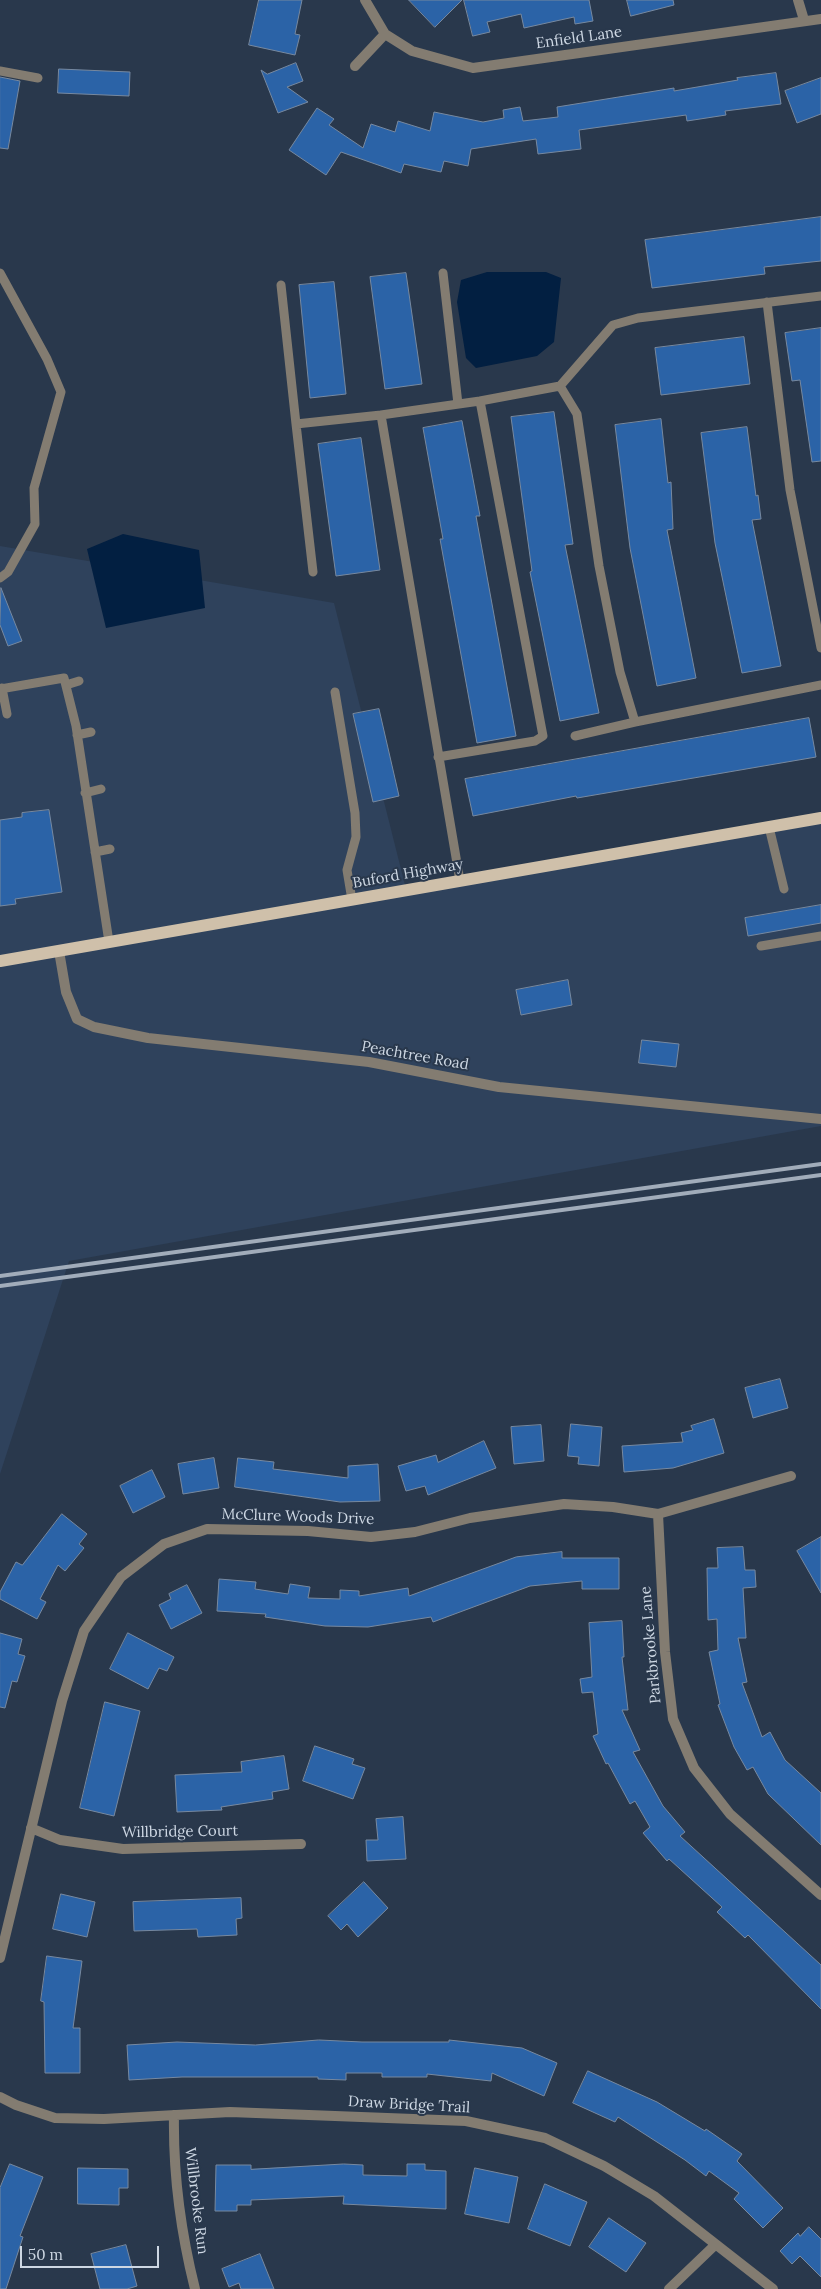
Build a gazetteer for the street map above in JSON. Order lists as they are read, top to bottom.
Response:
{
  "streets": {
    "main road": ["Buford Highway"],
    "street": [
      "Enfield Lane",
      "Peachtree Road",
      "McClure Woods Drive",
      "Parkbrooke Lane",
      "Willbridge Court",
      "Draw Bridge Trail",
      "Willbrooke Run"
    ]
  },
  "crossings": [
    ["Buford Highway", "Peachtree Road"],
    ["McClure Woods Drive", "Parkbrooke Lane"],
    ["McClure Woods Drive", "Willbridge Court"],
    ["Draw Bridge Trail", "Willbrooke Run"]
  ],
  "scale_bar": "50 m"
}
